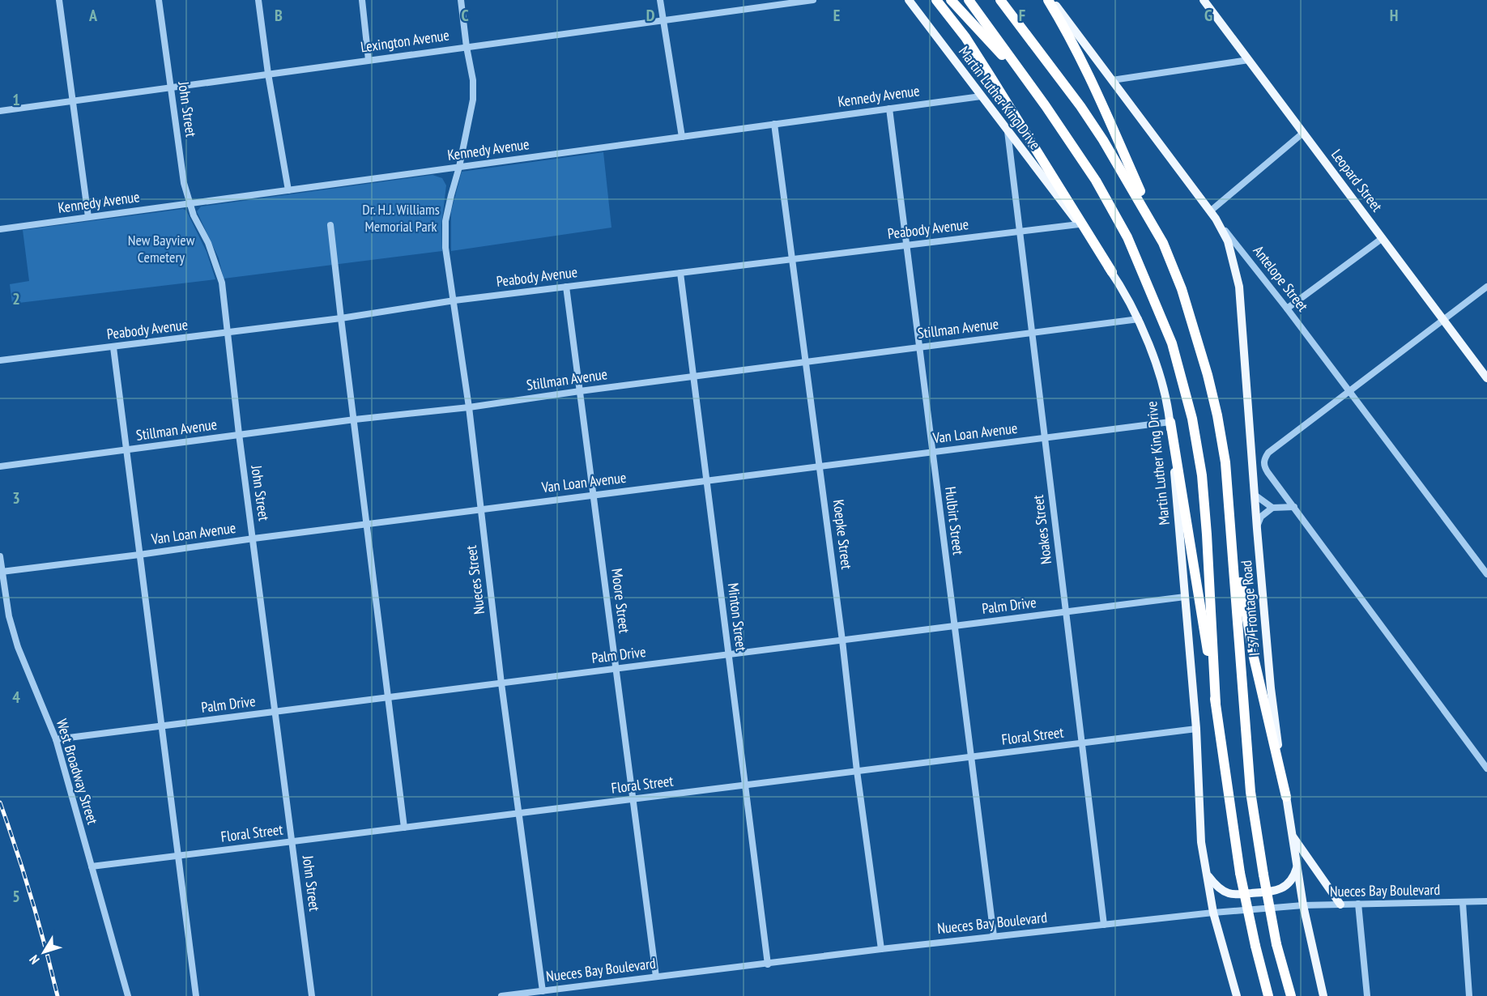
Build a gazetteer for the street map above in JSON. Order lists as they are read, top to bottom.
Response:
{
  "streets": {
    "main road": [
      "Martin Luther King Drive",
      "Leopard Street",
      "Antelope Street",
      "I-37 Frontage Road"
    ],
    "street": [
      "Lexington Avenue",
      "Kennedy Avenue",
      "John Street",
      "Peabody Avenue",
      "Stillman Avenue",
      "Van Loan Avenue",
      "Hulbirt Street",
      "Noakes Street",
      "Koepke Street",
      "Nueces Street",
      "Moore Street",
      "Palm Drive",
      "Minton Street",
      "Floral Street",
      "West Broadway Street",
      "Nueces Bay Boulevard"
    ]
  },
  "crossings": [
    ["Lexington Avenue", "John Street"],
    ["Lexington Avenue", "Nueces Street"],
    ["Kennedy Avenue", "Martin Luther King Drive"],
    ["Kennedy Avenue", "John Street"],
    ["Kennedy Avenue", "Hulbirt Street"],
    ["Kennedy Avenue", "Koepke Street"],
    ["Kennedy Avenue", "Nueces Street"],
    ["Martin Luther King Drive", "Peabody Avenue"],
    ["Martin Luther King Drive", "Stillman Avenue"],
    ["Martin Luther King Drive", "Van Loan Avenue"],
    ["Martin Luther King Drive", "Noakes Street"],
    ["Martin Luther King Drive", "Palm Drive"],
    ["Martin Luther King Drive", "Floral Street"],
    ["Martin Luther King Drive", "Nueces Bay Boulevard"],
    ["John Street", "Peabody Avenue"],
    ["John Street", "Stillman Avenue"],
    ["John Street", "Van Loan Avenue"],
    ["John Street", "Palm Drive"],
    ["John Street", "Floral Street"],
    ["Peabody Avenue", "Hulbirt Street"],
    ["Peabody Avenue", "Noakes Street"],
    ["Peabody Avenue", "Koepke Street"],
    ["Peabody Avenue", "Nueces Street"],
    ["Peabody Avenue", "Moore Street"],
    ["Peabody Avenue", "Minton Street"],
    ["Antelope Street", "I-37 Frontage Road"],
    ["Stillman Avenue", "Hulbirt Street"],
    ["Stillman Avenue", "Noakes Street"],
    ["Stillman Avenue", "Koepke Street"],
    ["Stillman Avenue", "Nueces Street"],
    ["Stillman Avenue", "Moore Street"],
    ["Stillman Avenue", "Minton Street"],
    ["Van Loan Avenue", "Hulbirt Street"],
    ["Van Loan Avenue", "Noakes Street"],
    ["Van Loan Avenue", "Koepke Street"],
    ["Van Loan Avenue", "Nueces Street"],
    ["Van Loan Avenue", "Moore Street"],
    ["Van Loan Avenue", "Minton Street"],
    ["Van Loan Avenue", "West Broadway Street"],
    ["Hulbirt Street", "Palm Drive"],
    ["Hulbirt Street", "Floral Street"],
    ["Hulbirt Street", "Nueces Bay Boulevard"],
    ["Noakes Street", "Palm Drive"],
    ["Noakes Street", "Floral Street"],
    ["Noakes Street", "Nueces Bay Boulevard"],
    ["Koepke Street", "Palm Drive"],
    ["Koepke Street", "Floral Street"],
    ["Koepke Street", "Nueces Bay Boulevard"],
    ["Nueces Street", "Palm Drive"],
    ["Nueces Street", "Floral Street"],
    ["Nueces Street", "Nueces Bay Boulevard"],
    ["Moore Street", "Palm Drive"],
    ["Moore Street", "Floral Street"],
    ["Moore Street", "Nueces Bay Boulevard"],
    ["Palm Drive", "Minton Street"],
    ["Palm Drive", "West Broadway Street"],
    ["I-37 Frontage Road", "Nueces Bay Boulevard"],
    ["Minton Street", "Floral Street"],
    ["Minton Street", "Nueces Bay Boulevard"],
    ["Floral Street", "West Broadway Street"]
  ],
  "parks": ["Dr. H.J. Williams Memorial Park", "New Bayview Cemetery"],
  "north": "bottom left",
  "grid": {
    "columns": [
      "A",
      "B",
      "C",
      "D",
      "E",
      "F",
      "G",
      "H"
    ],
    "rows": [
      "1",
      "2",
      "3",
      "4",
      "5"
    ]
  }
}
